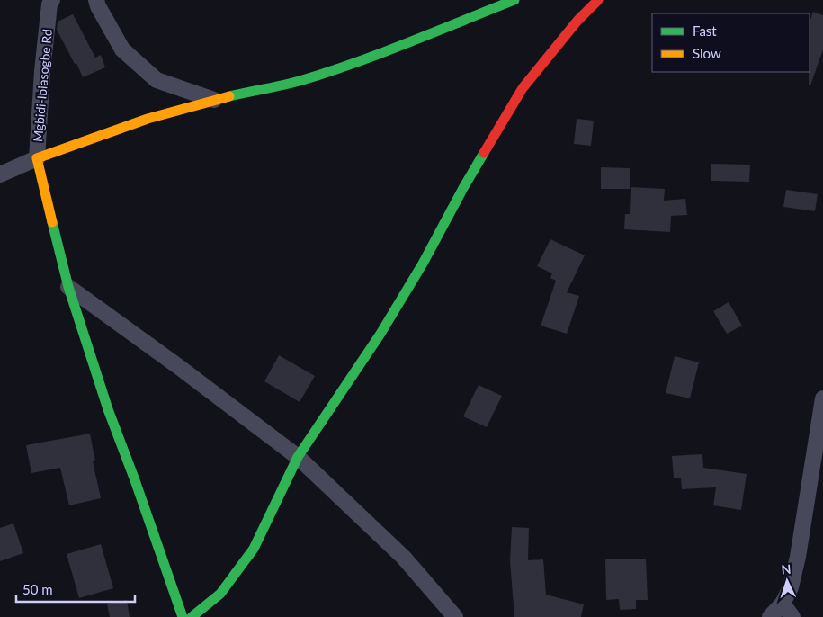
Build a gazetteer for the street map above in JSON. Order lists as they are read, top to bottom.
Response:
{
  "streets": {
    "street": ["Mgbidi-Ibiasogbe Rd"]
  },
  "legend": ["Fast", "Slow"],
  "scale_bar": "50 m",
  "north": "top"
}
